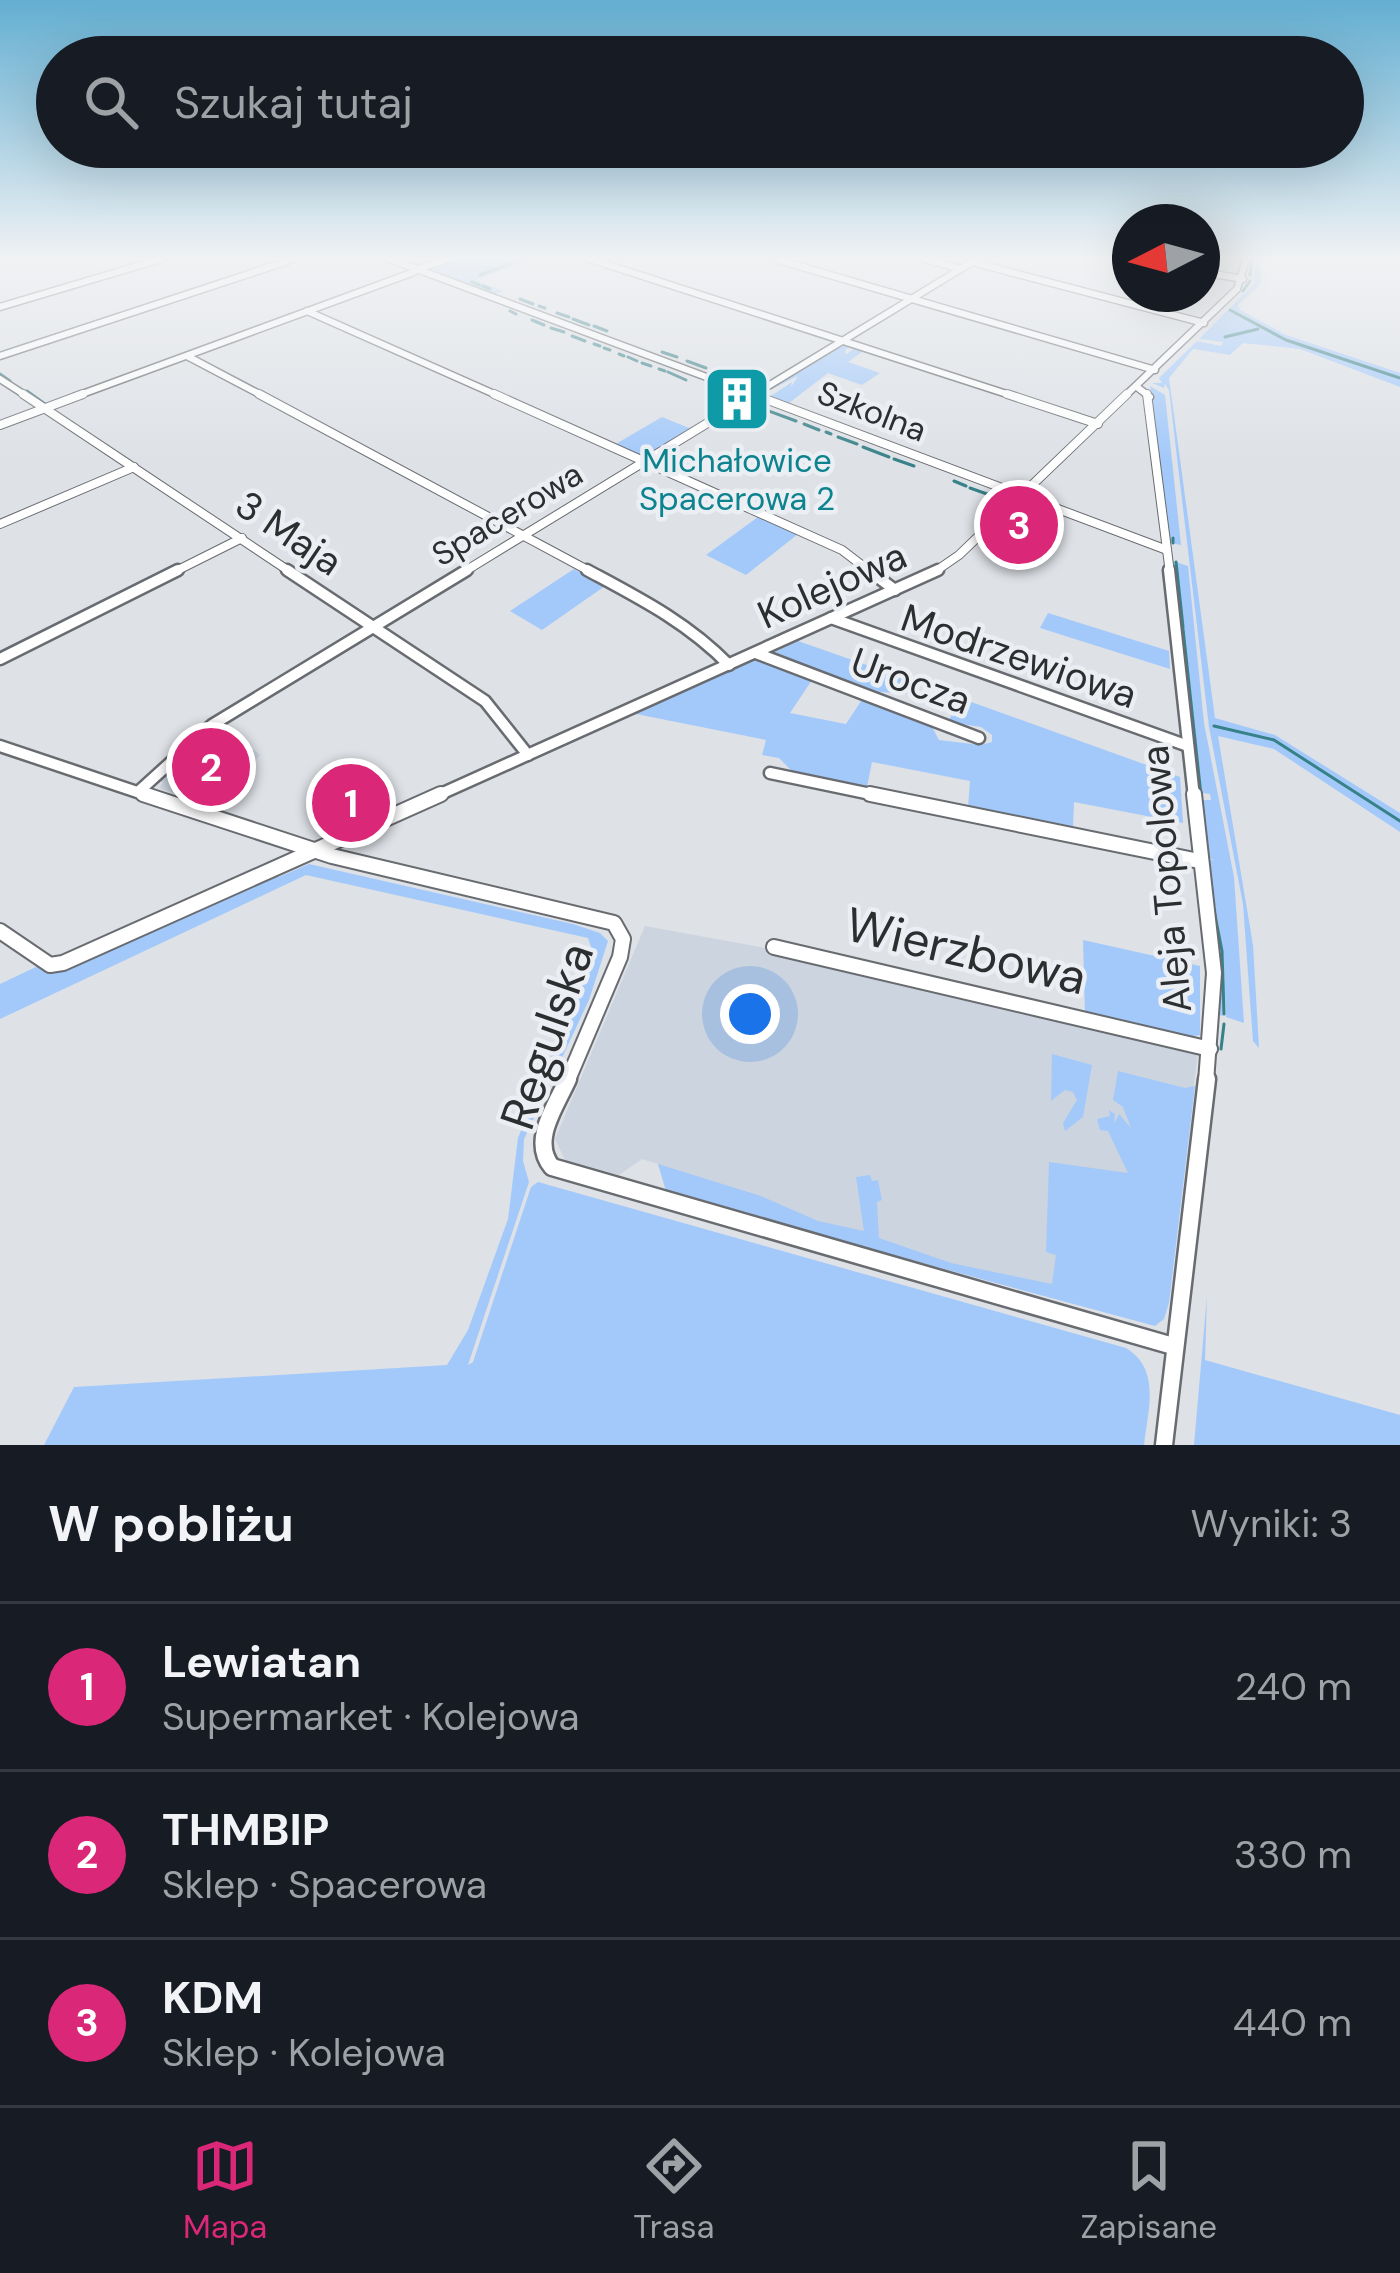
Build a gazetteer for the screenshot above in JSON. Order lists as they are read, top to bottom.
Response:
{
  "streets": {
    "street": [
      "Szkolna",
      "Spacerowa",
      "3 Maja",
      "Kolejowa",
      "Modrzewiowa",
      "Urocza",
      "Aleja Topolowa",
      "Wierzbowa",
      "Regulska"
    ]
  },
  "crossings": [
    ["Szkolna", "Spacerowa"],
    ["Szkolna", "Kolejowa"],
    ["Szkolna", "Aleja Topolowa"],
    ["Spacerowa", "3 Maja"],
    ["Spacerowa", "Regulska"],
    ["3 Maja", "Kolejowa"],
    ["Kolejowa", "Modrzewiowa"],
    ["Kolejowa", "Urocza"],
    ["Kolejowa", "Aleja Topolowa"],
    ["Kolejowa", "Regulska"],
    ["Modrzewiowa", "Aleja Topolowa"],
    ["Aleja Topolowa", "Wierzbowa"],
    ["Aleja Topolowa", "Regulska"]
  ],
  "places": {
    "building": ["Michałowice Spacerowa 2"]
  },
  "north": "left",
  "page": {
    "search": "Szukaj tutaj",
    "pins": ["3", "2", "1"],
    "heading": ["W pobliżu", "Wyniki: 3"],
    "list": [
      {
        "mark": "1",
        "name": "Lewiatan",
        "note": "Supermarket · Kolejowa",
        "value": "240 m"
      },
      {
        "mark": "2",
        "name": "THMBIP",
        "note": "Sklep · Spacerowa",
        "value": "330 m"
      },
      {
        "mark": "3",
        "name": "KDM",
        "note": "Sklep · Kolejowa",
        "value": "440 m"
      }
    ],
    "nav": ["Mapa", "Trasa", "Zapisane"]
  }
}
